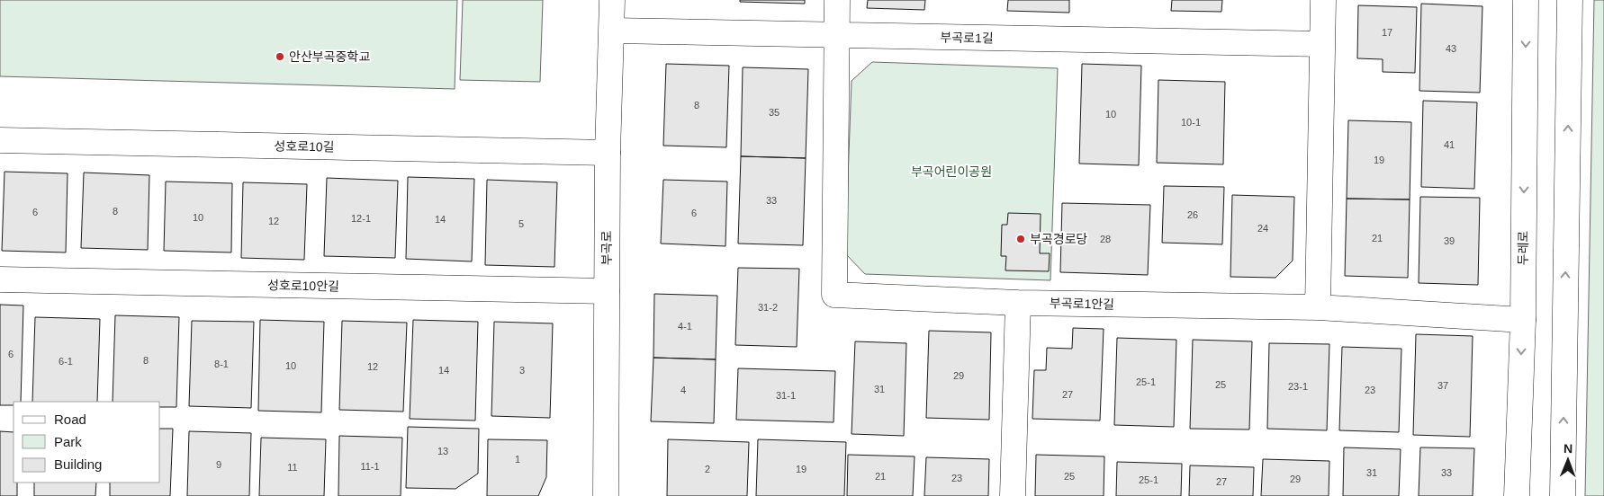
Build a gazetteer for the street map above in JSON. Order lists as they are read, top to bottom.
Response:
{
  "streets": {
    "street": [
      "부곡로1길",
      "성호로10길",
      "부곡로",
      "두레로",
      "성호로10안길",
      "부곡로1안길"
    ]
  },
  "crossings": [
    ["부곡로1길", "부곡로"],
    ["부곡로1길", "부곡로1안길"],
    ["성호로10길", "부곡로"],
    ["부곡로", "성호로10안길"],
    ["두레로", "부곡로1안길"]
  ],
  "parks": ["부곡어린이공원"],
  "places": ["안산부곡중학교", "부곡경로당"],
  "house_numbers": [
    "17",
    "43",
    "8",
    "35",
    "10",
    "10-1",
    "41",
    "19",
    "33",
    "8",
    "6",
    "6",
    "26",
    "10",
    "12-1",
    "14",
    "12",
    "5",
    "24",
    "21",
    "28",
    "39",
    "31-2",
    "4-1",
    "6",
    "8",
    "6-1",
    "8-1",
    "10",
    "12",
    "14",
    "3",
    "29",
    "25-1",
    "25",
    "37",
    "23-1",
    "31",
    "4",
    "23",
    "27",
    "31-1",
    "13",
    "1",
    "9",
    "11-1",
    "11",
    "2",
    "19",
    "31",
    "33",
    "21",
    "25",
    "23",
    "29",
    "25-1",
    "27"
  ],
  "legend": ["Road", "Park", "Building"],
  "north": "top"
}
